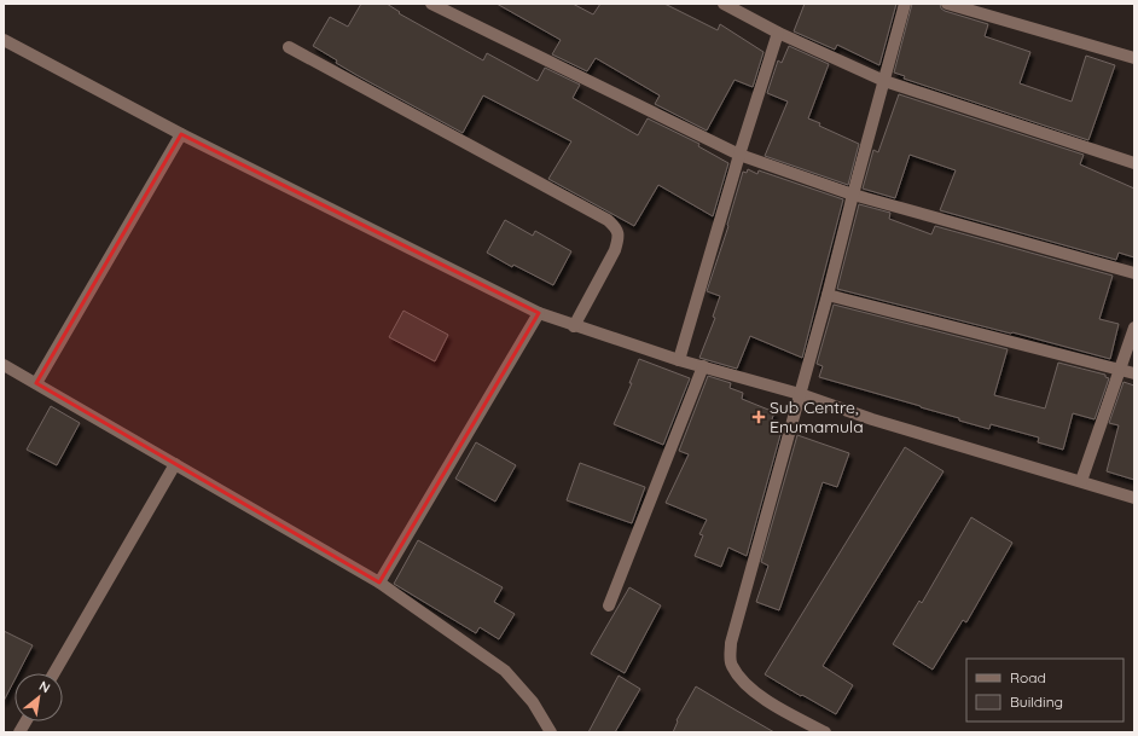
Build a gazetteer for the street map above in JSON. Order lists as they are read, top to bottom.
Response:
{
  "places": {
    "health": ["Sub Centre, Enumamula"]
  },
  "legend": ["Road", "Building"],
  "north": "top right"
}
